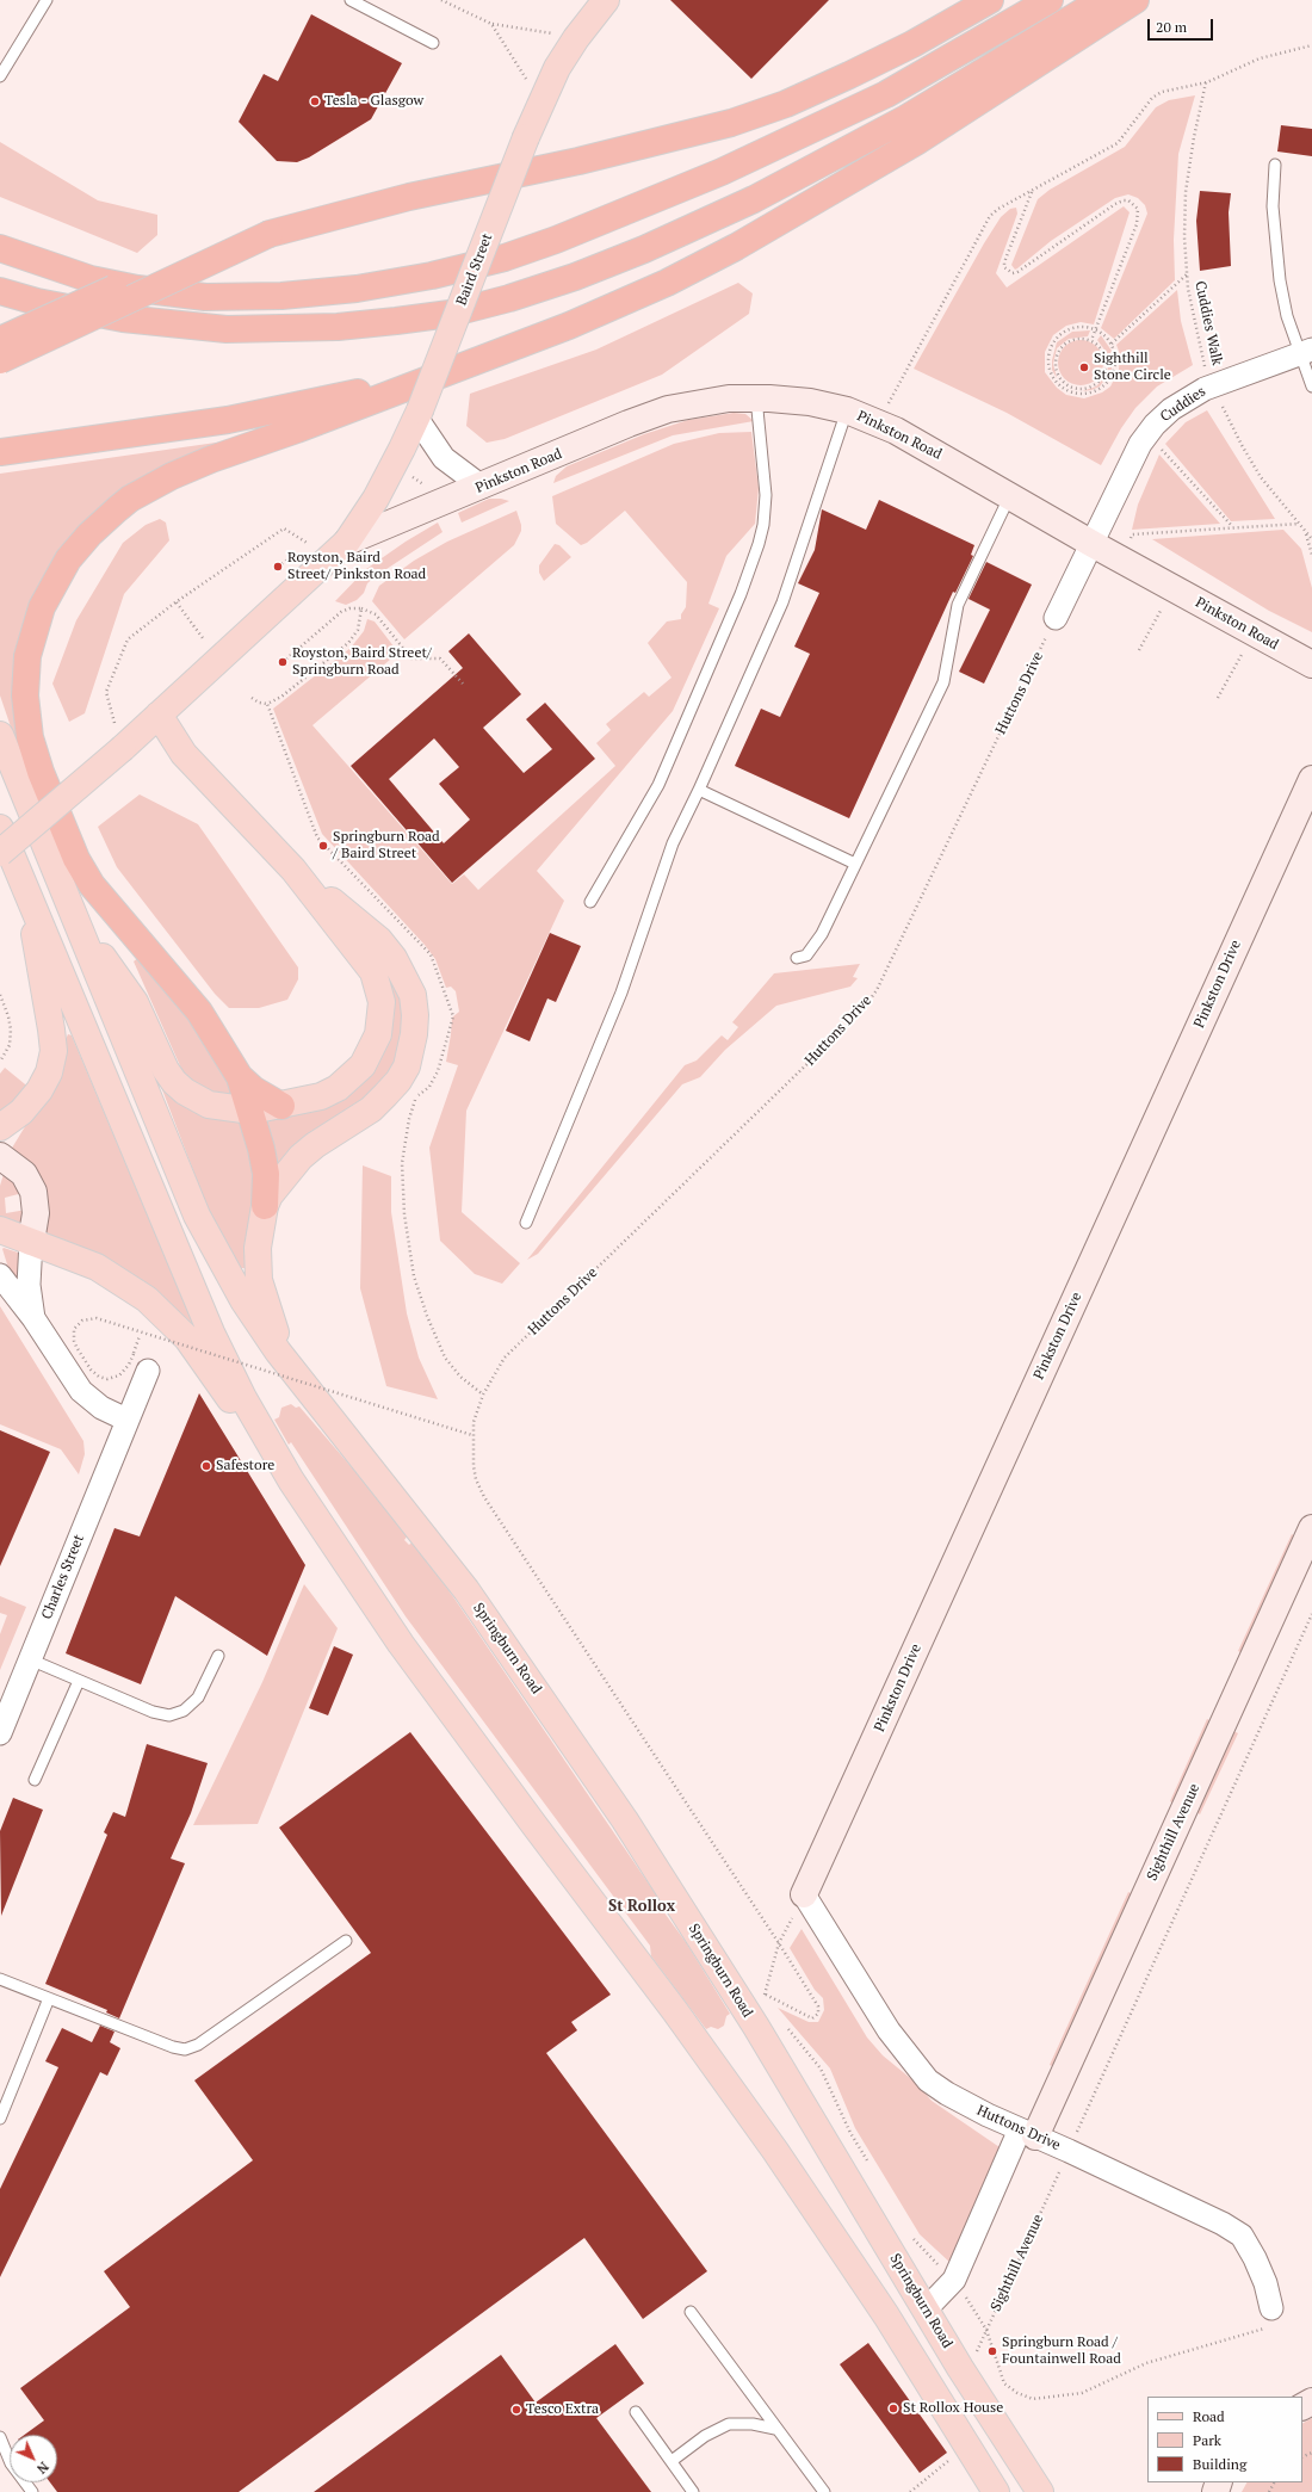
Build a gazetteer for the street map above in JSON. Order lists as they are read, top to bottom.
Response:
{
  "streets": {
    "main road": ["Baird Street", "Springburn Road"],
    "street": [
      "Cuddies",
      "Pinkston Road",
      "Huttons Drive",
      "Pinkston Drive",
      "Charles Street",
      "Sighthill Avenue"
    ],
    "path": ["Cuddies Walk"]
  },
  "crossings": [
    ["Baird Street", "Pinkston Road"],
    ["Cuddies Walk", "Cuddies"],
    ["Cuddies", "Pinkston Road"],
    ["Huttons Drive", "Pinkston Drive"],
    ["Huttons Drive", "Sighthill Avenue"],
    ["Springburn Road", "Sighthill Avenue"]
  ],
  "districts": ["St Rollox"],
  "places": [
    "Tesla - Glasgow",
    "Sighthill Stone Circle",
    "Royston, Baird Street/ Pinkston Road",
    "Royston, Baird Street/ Springburn Road",
    "Springburn Road / Baird Street",
    "Safestore",
    "Springburn Road / Fountainwell Road",
    "St Rollox House",
    "Tesco Extra"
  ],
  "legend": ["Road", "Park", "Building"],
  "scale_bar": "20 m",
  "north": "bottom right"
}
